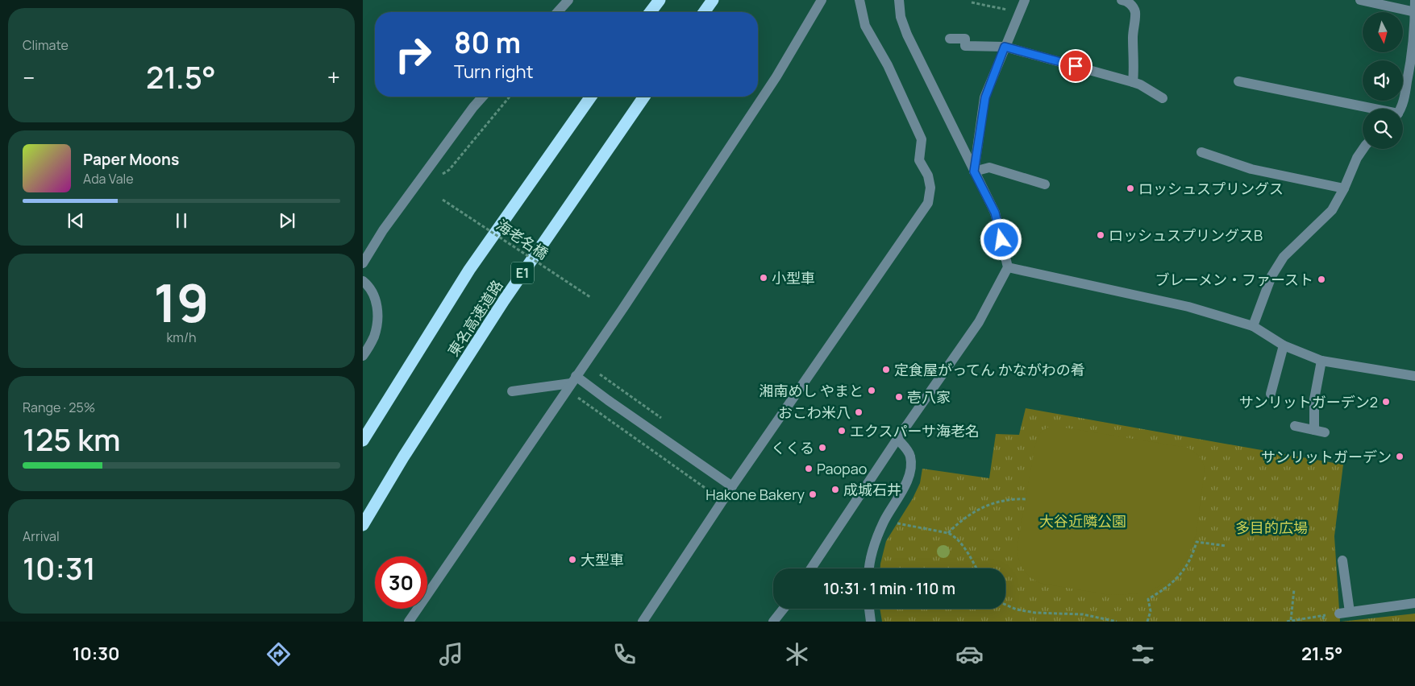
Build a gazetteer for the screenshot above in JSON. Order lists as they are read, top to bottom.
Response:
{
  "streets": {
    "highway": ["E1", "東名高速道路"],
    "path": ["海老名橋"]
  },
  "parks": ["大谷近隣公園", "多目的広場"],
  "places": [
    "ロッシュスプリングス",
    "ロッシュスプリングスB",
    "小型車",
    "ブレーメン・ファースト",
    "定食屋がってん かながわの肴",
    "湘南めし やまと",
    "壱八家",
    "サンリットガーデン2",
    "おこわ米八",
    "エクスパーサ海老名",
    "くくる",
    "サンリットガーデン",
    "Paopao",
    "成城石井",
    "Hakone Bakery",
    "大型車"
  ],
  "north": "bottom",
  "page": {
    "tile": [
      "Climate",
      ["19", "km/h"],
      ["Range · 25%", "125 km"],
      ["Arrival", "10:31"]
    ],
    "turn": ["80 m", "Turn right"],
    "heat": ["−", "21.5°", "+"],
    "song": ["Paper Moons", "Ada Vale"],
    "limit": "30",
    "trip": "10:31 · 1 min · 110 m",
    "tabs": ["10:30", "21.5°"]
  }
}
